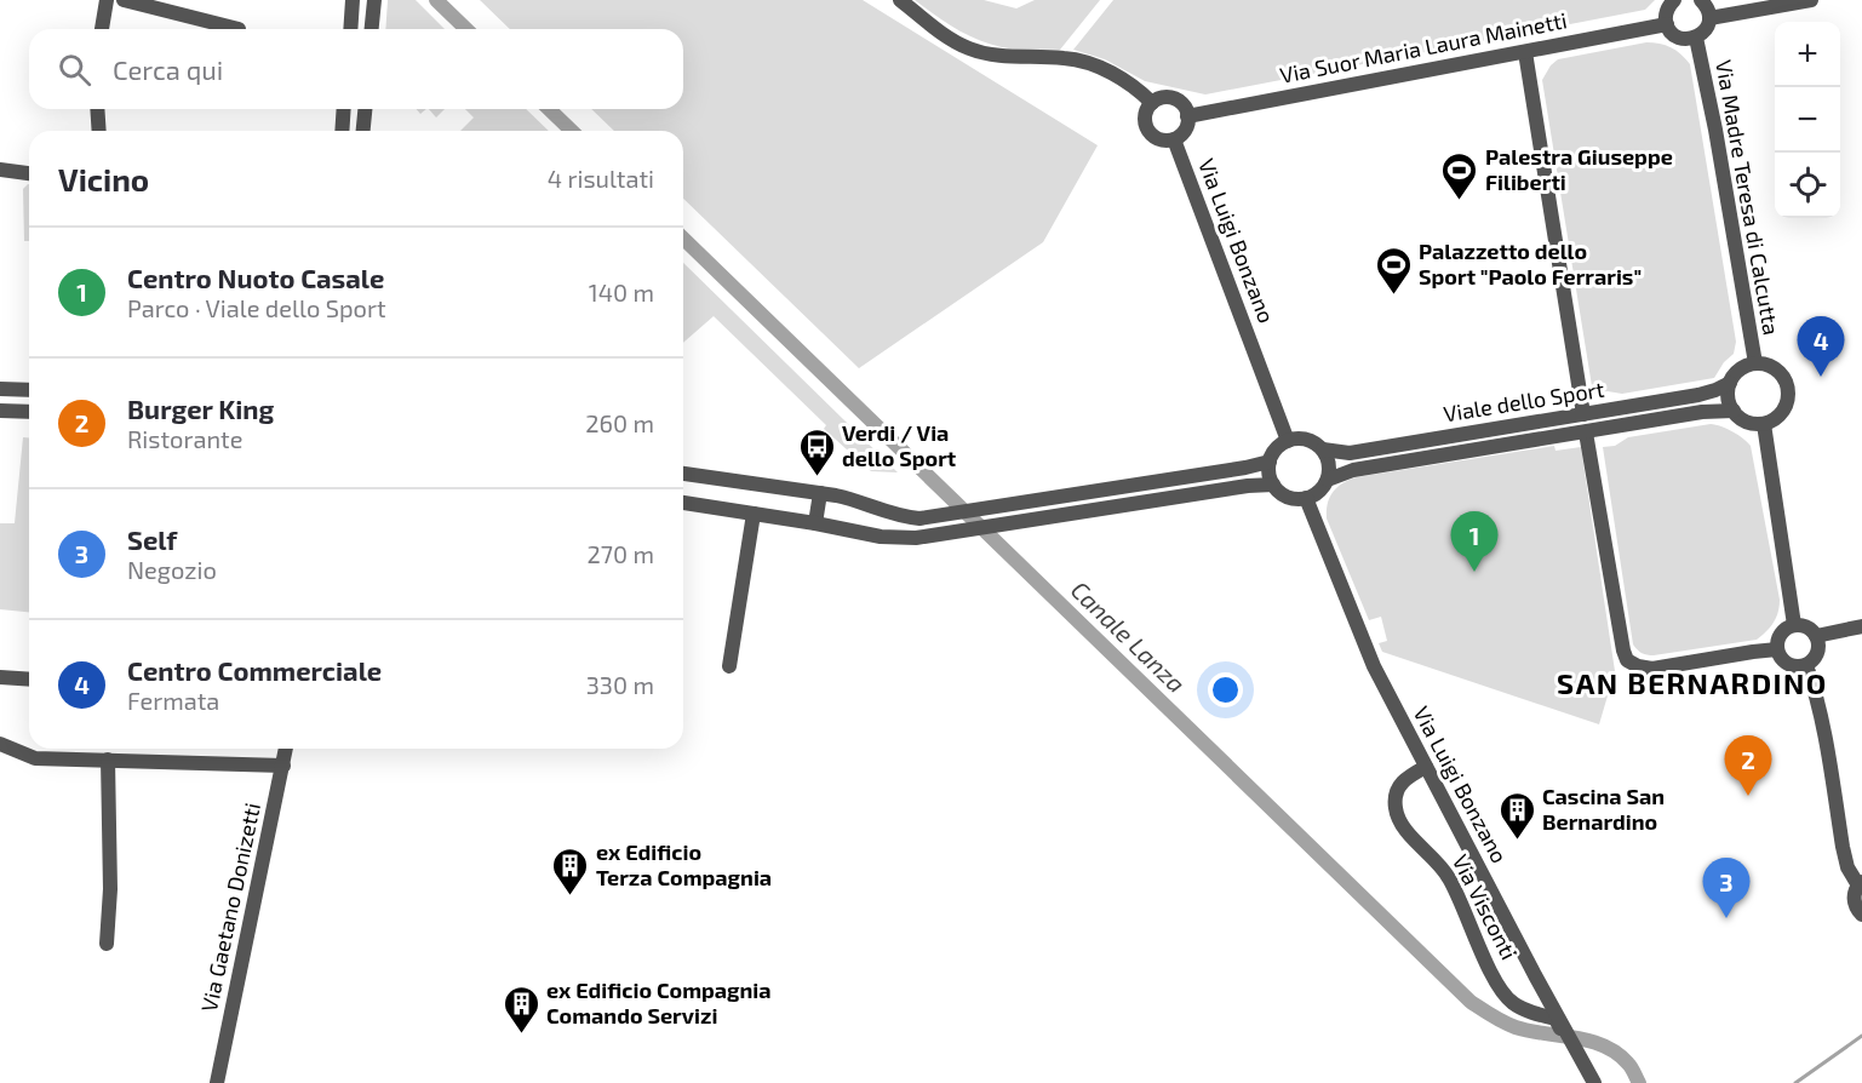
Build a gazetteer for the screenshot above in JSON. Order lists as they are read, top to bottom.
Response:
{
  "streets": {
    "street": [
      "Via Suor Maria Laura Mainetti",
      "Via Madre Teresa di Calcutta",
      "Via Luigi Bonzano",
      "Viale dello Sport",
      "Via Gaetano Donizetti",
      "Via Visconti"
    ]
  },
  "crossings": [
    ["Via Suor Maria Laura Mainetti", "Via Luigi Bonzano"],
    ["Via Madre Teresa di Calcutta", "Viale dello Sport"],
    ["Via Luigi Bonzano", "Viale dello Sport"],
    ["Via Luigi Bonzano", "Via Visconti"]
  ],
  "districts": ["SAN BERNARDINO"],
  "water": ["Canale Lanza"],
  "places": {
    "sports": ["Palestra Giuseppe Filiberti", "Palazzetto dello Sport \"Paolo Ferraris\""],
    "bus stop": ["Verdi / Via dello Sport"],
    "building": ["Cascina San Bernardino", "ex Edificio Terza Compagnia", "ex Edificio Compagnia Comando Servizi"]
  },
  "page": {
    "map_buttons": ["+", "−"],
    "search": "Cerca qui",
    "heading": ["Vicino", "4 risultati"],
    "list": [
      {
        "mark": "1",
        "name": "Centro Nuoto Casale",
        "note": "Parco · Viale dello Sport",
        "value": "140 m"
      },
      {
        "mark": "2",
        "name": "Burger King",
        "note": "Ristorante",
        "value": "260 m"
      },
      {
        "mark": "3",
        "name": "Self",
        "note": "Negozio",
        "value": "270 m"
      },
      {
        "mark": "4",
        "name": "Centro Commerciale",
        "note": "Fermata",
        "value": "330 m"
      }
    ],
    "pins": [
      "4",
      "1",
      "2",
      "3"
    ]
  }
}
